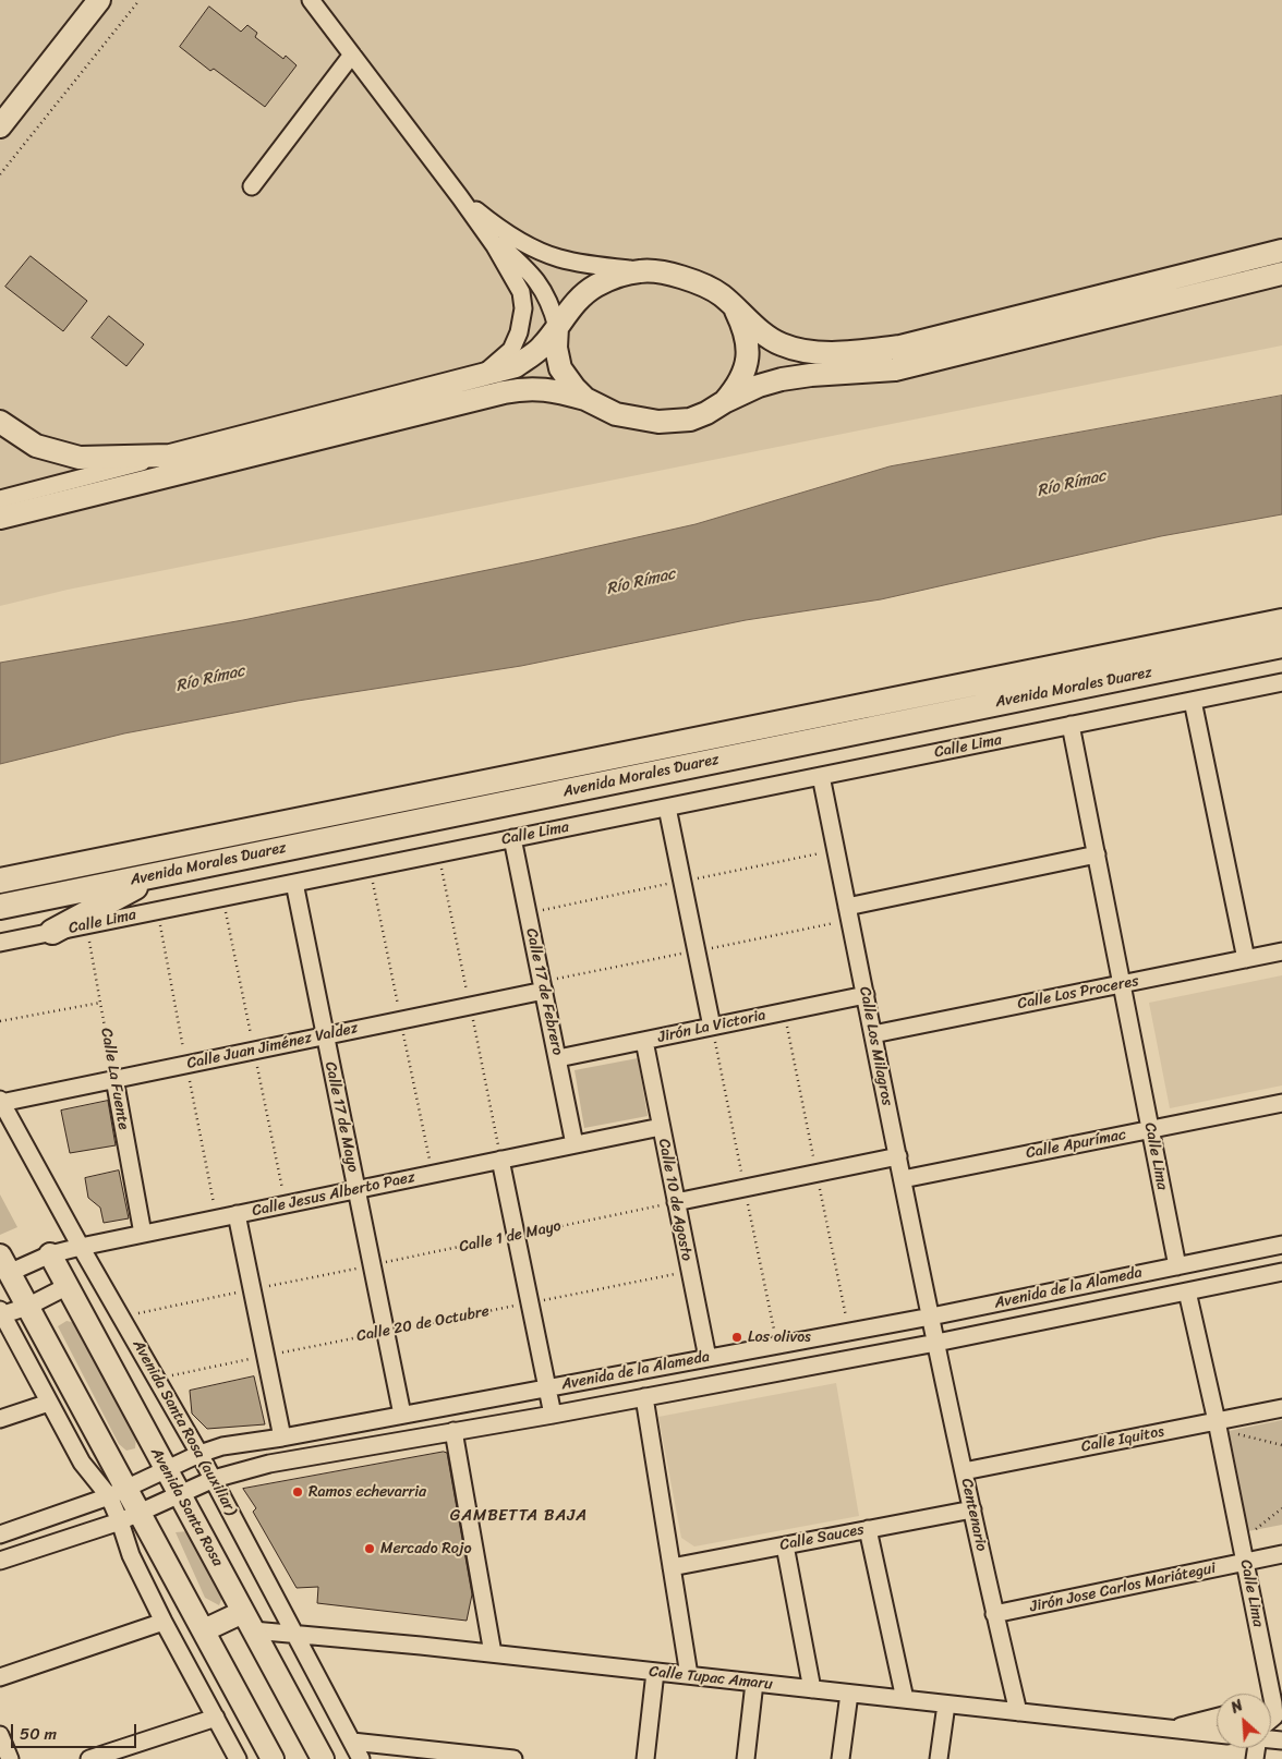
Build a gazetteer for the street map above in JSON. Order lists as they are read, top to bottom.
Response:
{
  "streets": {
    "highway": ["Avenida Morales Duarez"],
    "main road": ["Avenida Santa Rosa"],
    "street": [
      "Calle Lima",
      "Calle 17 de Febrero",
      "Calle Los Proceres",
      "Jirón La Victoria",
      "Calle Juan Jiménez Valdez",
      "Calle Los Milagros",
      "Calle La Fuente",
      "Calle 17 de Mayo",
      "Calle Apurímac",
      "Calle Jesus Alberto Paez",
      "Calle 10 de Agosto",
      "Avenida de la Alameda",
      "Avenida Santa Rosa (auxiliar)",
      "Calle Iquitos",
      "Centenario",
      "Calle Sauces",
      "Jirón Jose Carlos Mariátegui",
      "Calle Tupac Amaru"
    ],
    "path": ["Calle 1 de Mayo", "Calle 20 de Octubre"]
  },
  "crossings": [
    ["Calle Lima", "Calle 17 de Febrero"],
    ["Calle Lima", "Calle Los Proceres"],
    ["Calle Lima", "Calle Los Milagros"],
    ["Calle Lima", "Calle La Fuente"],
    ["Calle Lima", "Calle 17 de Mayo"],
    ["Calle Lima", "Calle Apurímac"],
    ["Calle Lima", "Avenida de la Alameda"],
    ["Calle Lima", "Calle Iquitos"],
    ["Calle Lima", "Jirón Jose Carlos Mariátegui"],
    ["Calle 17 de Febrero", "Jirón La Victoria"],
    ["Calle 17 de Febrero", "Calle Juan Jiménez Valdez"],
    ["Calle 17 de Febrero", "Calle Jesus Alberto Paez"],
    ["Calle Los Proceres", "Calle Los Milagros"],
    ["Jirón La Victoria", "Calle Los Milagros"],
    ["Jirón La Victoria", "Calle 10 de Agosto"],
    ["Calle Juan Jiménez Valdez", "Calle La Fuente"],
    ["Calle Juan Jiménez Valdez", "Calle 17 de Mayo"],
    ["Calle Juan Jiménez Valdez", "Avenida Santa Rosa (auxiliar)"],
    ["Calle Los Milagros", "Calle Apurímac"],
    ["Calle Los Milagros", "Avenida de la Alameda"],
    ["Calle Los Milagros", "Centenario"],
    ["Calle La Fuente", "Calle Jesus Alberto Paez"],
    ["Calle 17 de Mayo", "Calle Jesus Alberto Paez"],
    ["Calle 17 de Mayo", "Calle 1 de Mayo"],
    ["Calle 17 de Mayo", "Avenida de la Alameda"],
    ["Calle 17 de Mayo", "Calle 20 de Octubre"],
    ["Calle Jesus Alberto Paez", "Calle 10 de Agosto"],
    ["Calle Jesus Alberto Paez", "Avenida Santa Rosa (auxiliar)"],
    ["Calle Jesus Alberto Paez", "Avenida Santa Rosa"],
    ["Calle 10 de Agosto", "Calle 1 de Mayo"],
    ["Calle 10 de Agosto", "Avenida de la Alameda"],
    ["Calle 10 de Agosto", "Calle 20 de Octubre"],
    ["Calle 1 de Mayo", "Avenida Santa Rosa (auxiliar)"],
    ["Avenida de la Alameda", "Avenida Santa Rosa (auxiliar)"],
    ["Avenida de la Alameda", "Avenida Santa Rosa"],
    ["Avenida de la Alameda", "Centenario"],
    ["Calle 20 de Octubre", "Avenida Santa Rosa (auxiliar)"],
    ["Avenida Santa Rosa (auxiliar)", "Calle Tupac Amaru"],
    ["Calle Iquitos", "Centenario"],
    ["Avenida Santa Rosa", "Calle Tupac Amaru"],
    ["Centenario", "Calle Sauces"],
    ["Centenario", "Jirón Jose Carlos Mariátegui"],
    ["Centenario", "Calle Tupac Amaru"]
  ],
  "districts": ["GAMBETTA BAJA"],
  "water": ["Río Rímac"],
  "places": ["Los olivos", "Ramos echevarria", "Mercado Rojo"],
  "scale_bar": "50 m",
  "north": "top left"
}
